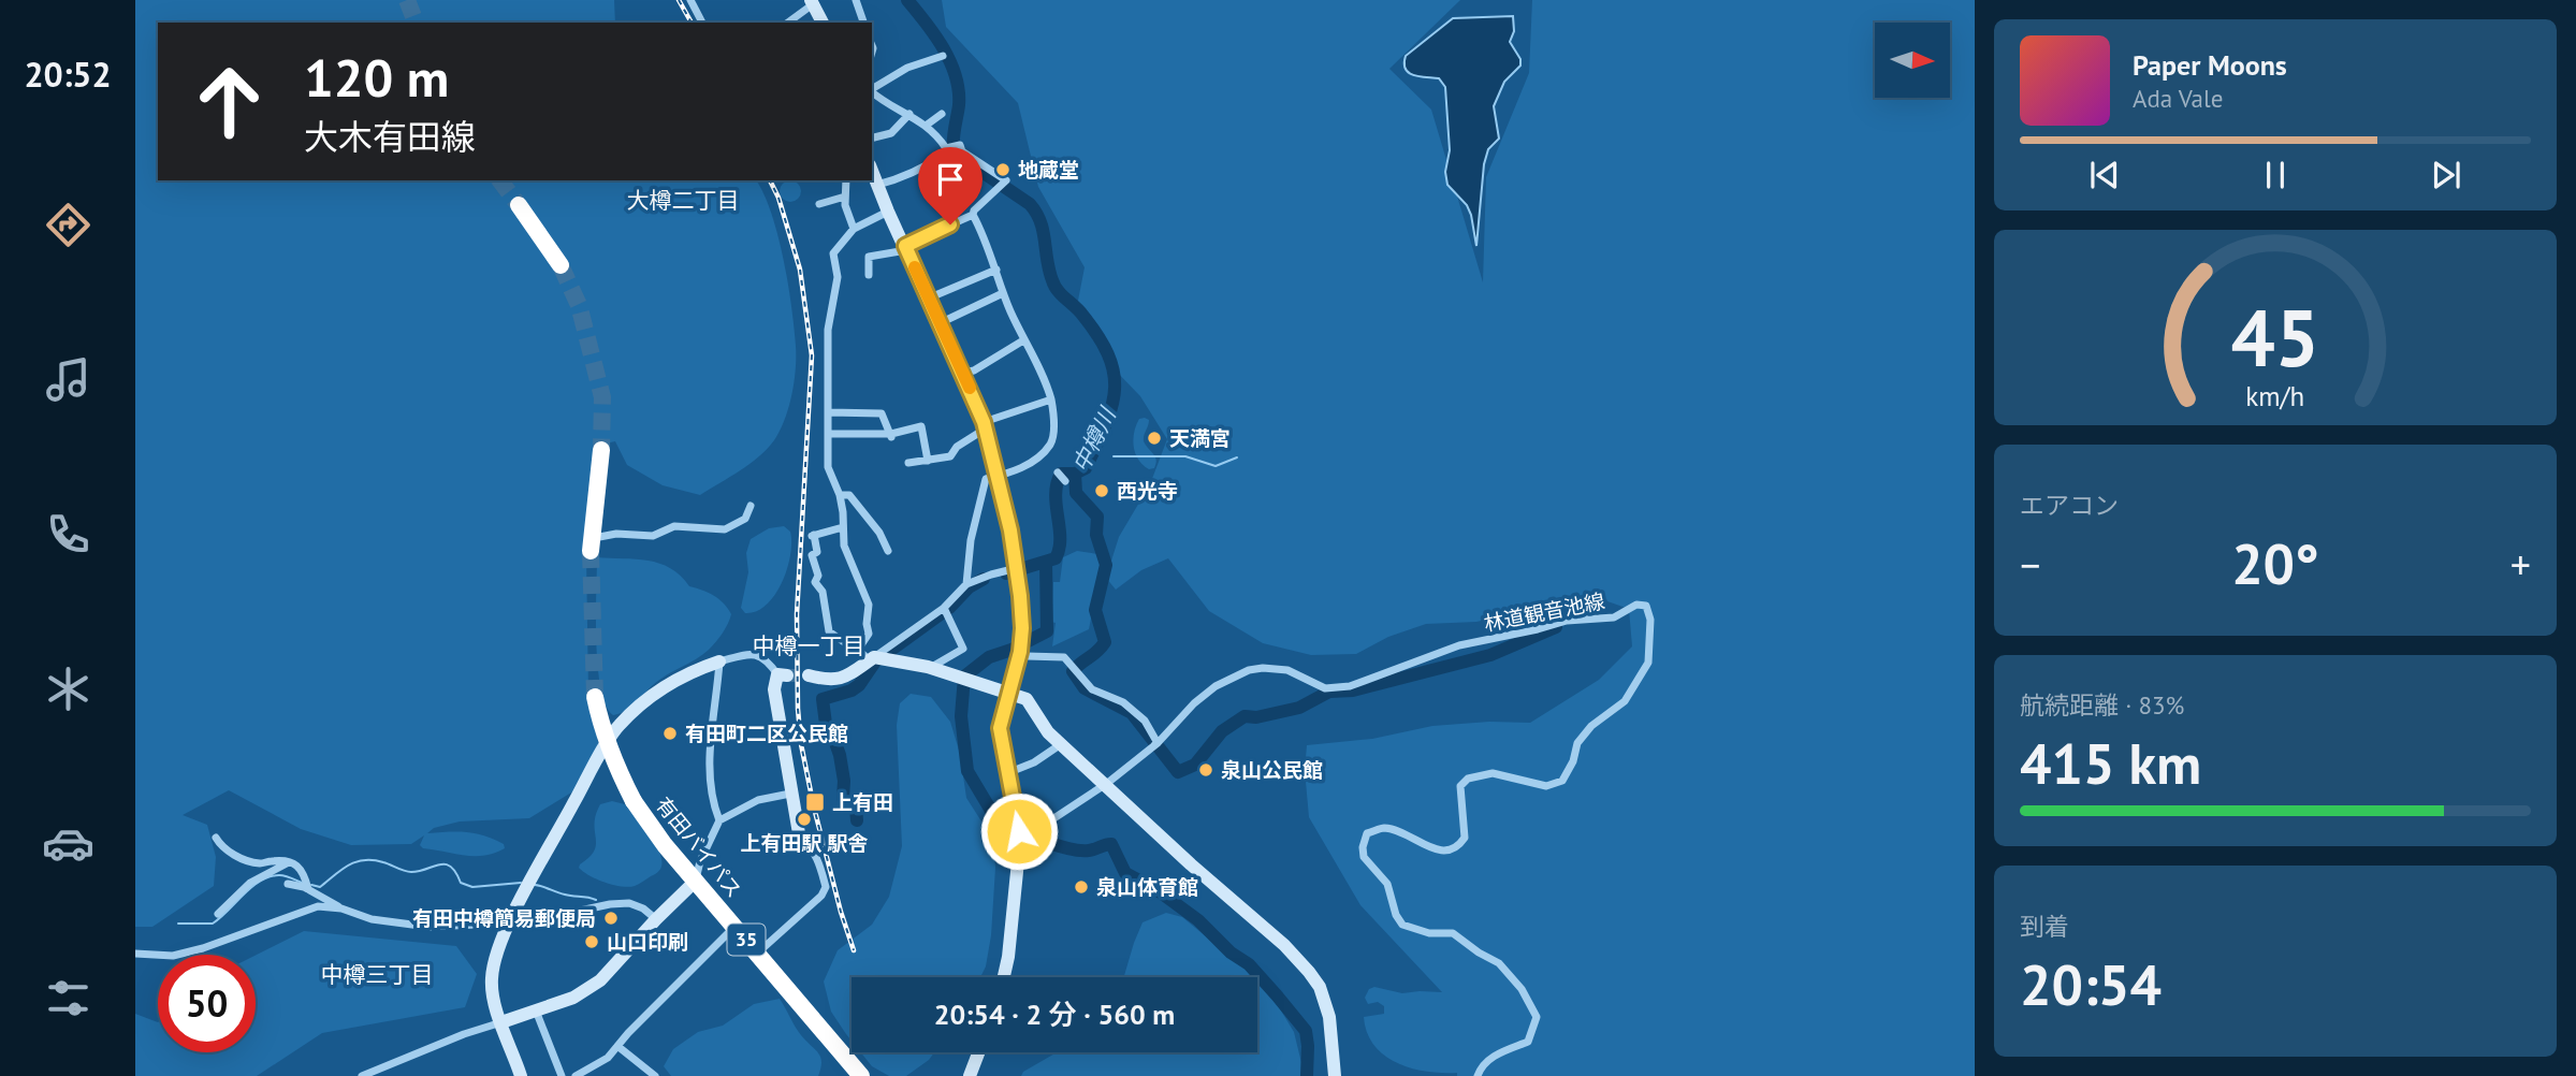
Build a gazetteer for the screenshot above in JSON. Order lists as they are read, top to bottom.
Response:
{
  "streets": {
    "highway": ["有田バイパス", "35"],
    "street": ["林道観音池線"]
  },
  "districts": ["大樽二丁目", "中樽一丁目", "中樽三丁目"],
  "water": ["中樽川"],
  "places": {
    "other": [
      "地蔵堂",
      "天満宮",
      "西光寺",
      "有田町二区公民館",
      "泉山公民館",
      "上有田駅 駅舎",
      "泉山体育館",
      "有田中樽簡易郵便局",
      "山口印刷"
    ],
    "transit": ["上有田"]
  },
  "north": "right",
  "page": {
    "tabs": "20:52",
    "turn": ["120 m", "大木有田線"],
    "song": ["Paper Moons", "Ada Vale"],
    "tile": [
      "エアコン",
      ["航続距離 · 83%", "415 km"],
      ["到着", "20:54"]
    ],
    "heat": ["−", "20°", "+"],
    "limit": "50",
    "trip": "20:54 · 2 分 · 560 m",
    "gauge": ["45", "km/h"]
  }
}
